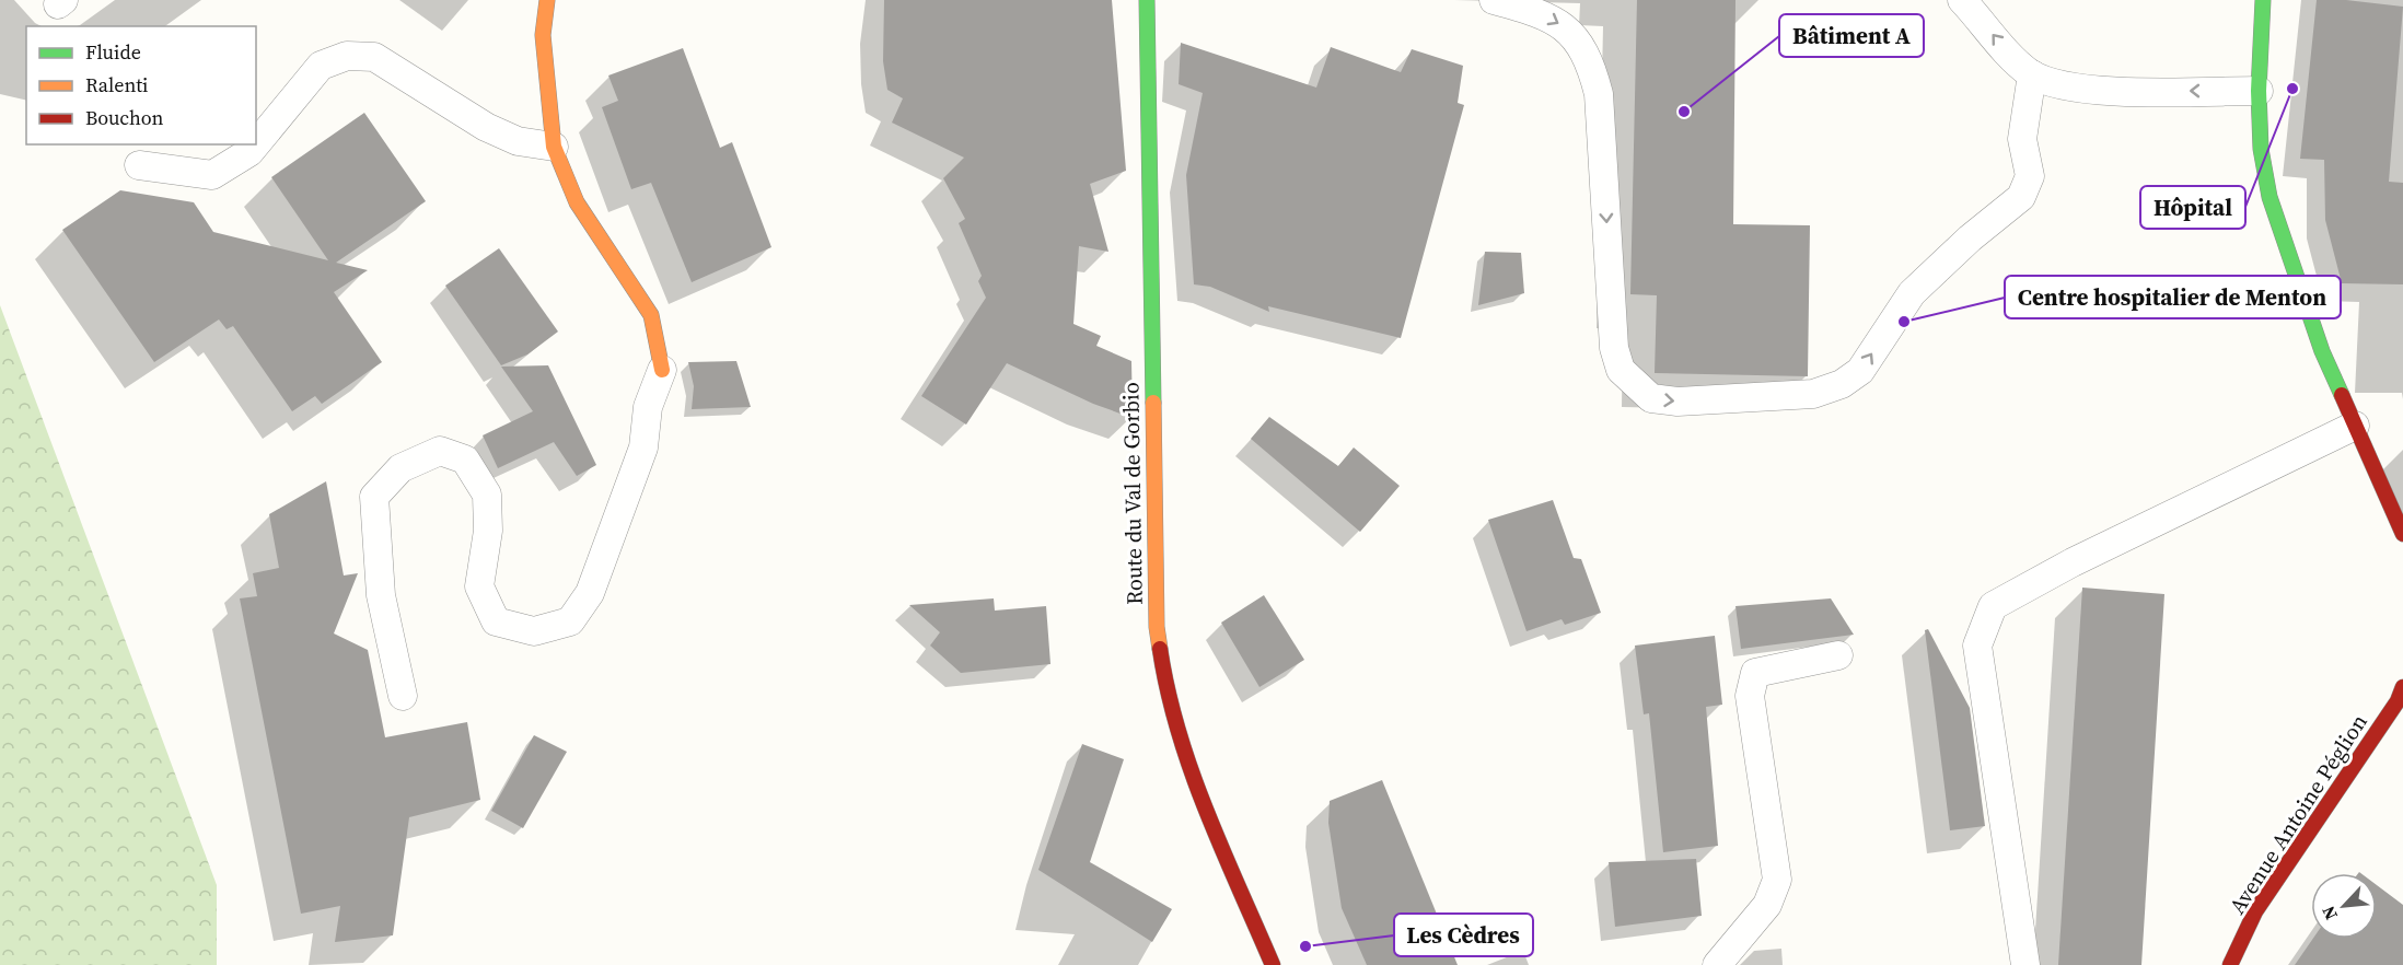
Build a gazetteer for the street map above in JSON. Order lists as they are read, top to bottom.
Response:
{
  "streets": {
    "street": ["Route du Val de Gorbio", "Avenue Antoine Péglion"]
  },
  "places": [
    "Hôpital",
    "Bâtiment A",
    "Centre hospitalier de Menton",
    "Les Cèdres"
  ],
  "legend": ["Fluide", "Ralenti", "Bouchon"],
  "north": "bottom left"
}
